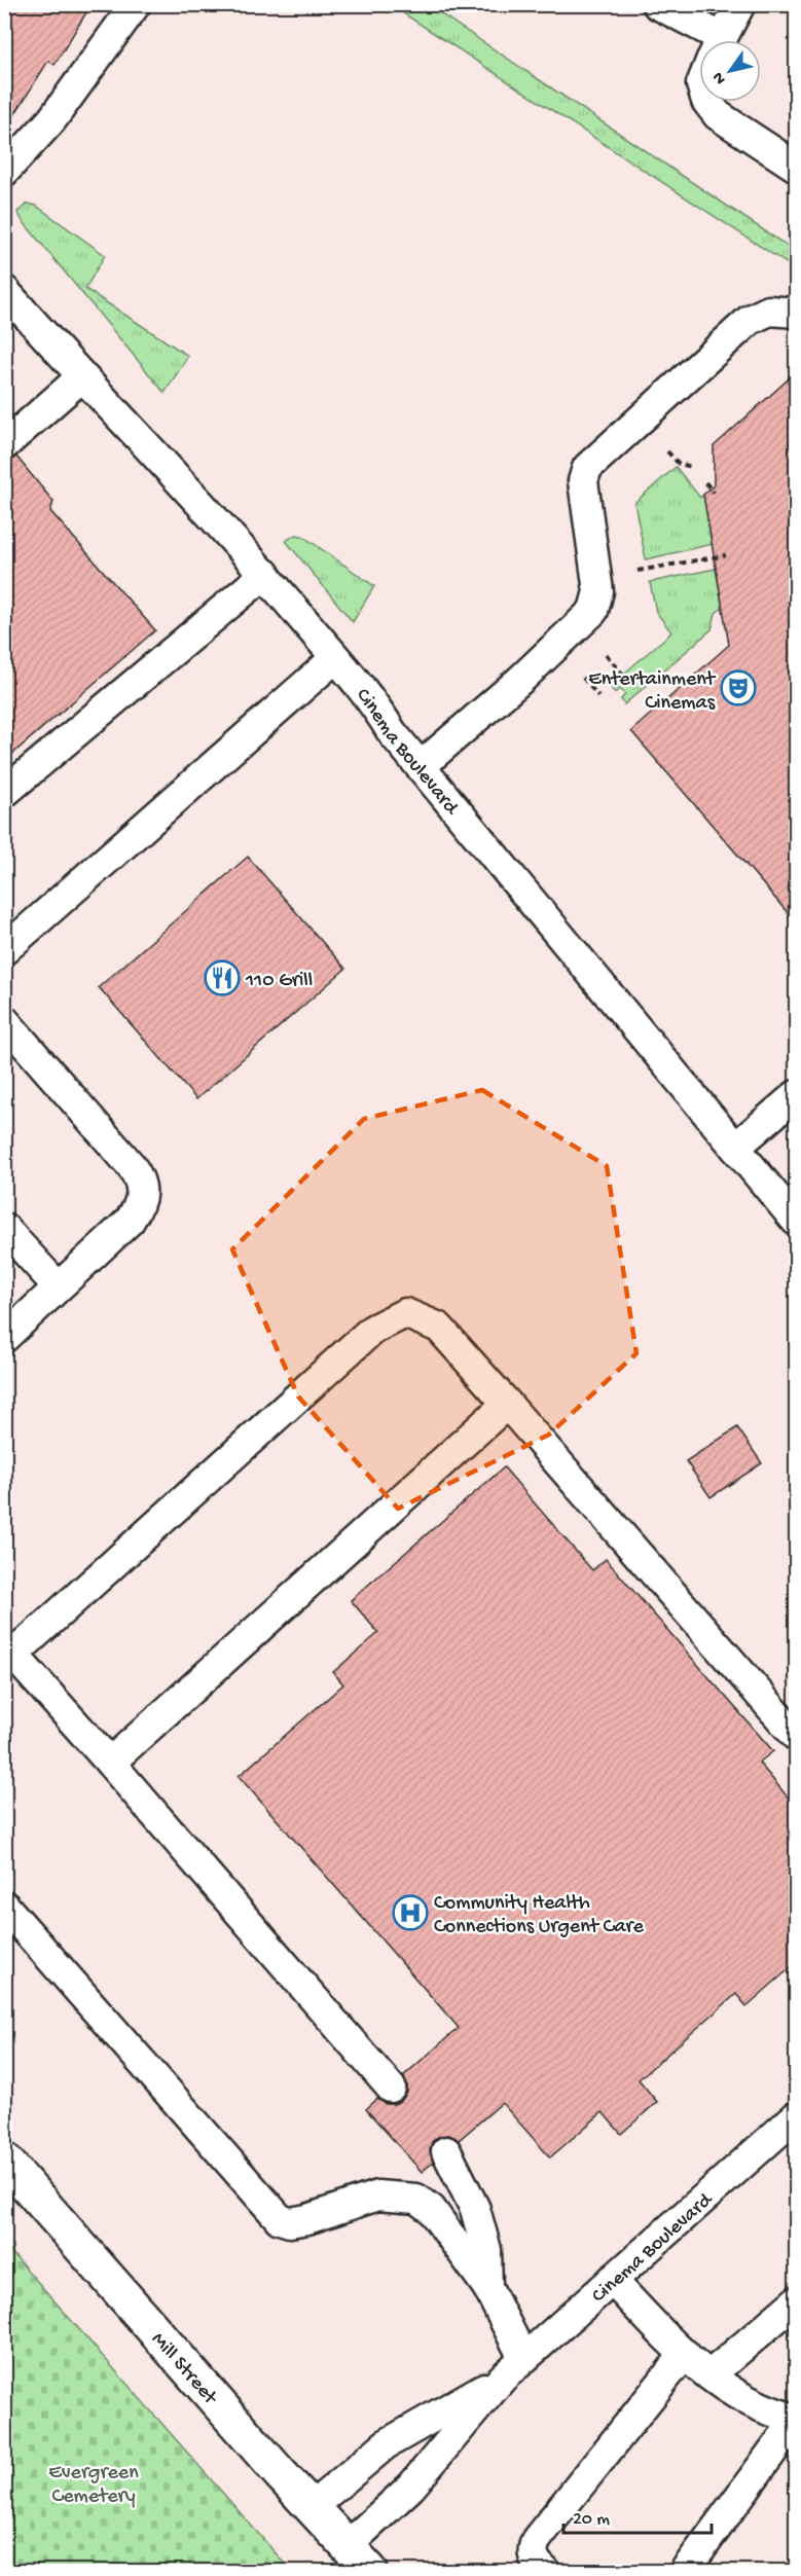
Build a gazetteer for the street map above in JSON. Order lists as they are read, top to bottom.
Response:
{
  "streets": {
    "main road": ["Mill Street"],
    "lane": ["Cinema Boulevard"]
  },
  "parks": ["Evergreen Cemetery"],
  "places": {
    "theatre": ["Entertainment Cinemas"],
    "restaurant": ["110 Grill"],
    "hospital": ["Community Health Connections Urgent Care"]
  },
  "scale_bar": "20 m",
  "north": "bottom left"
}
